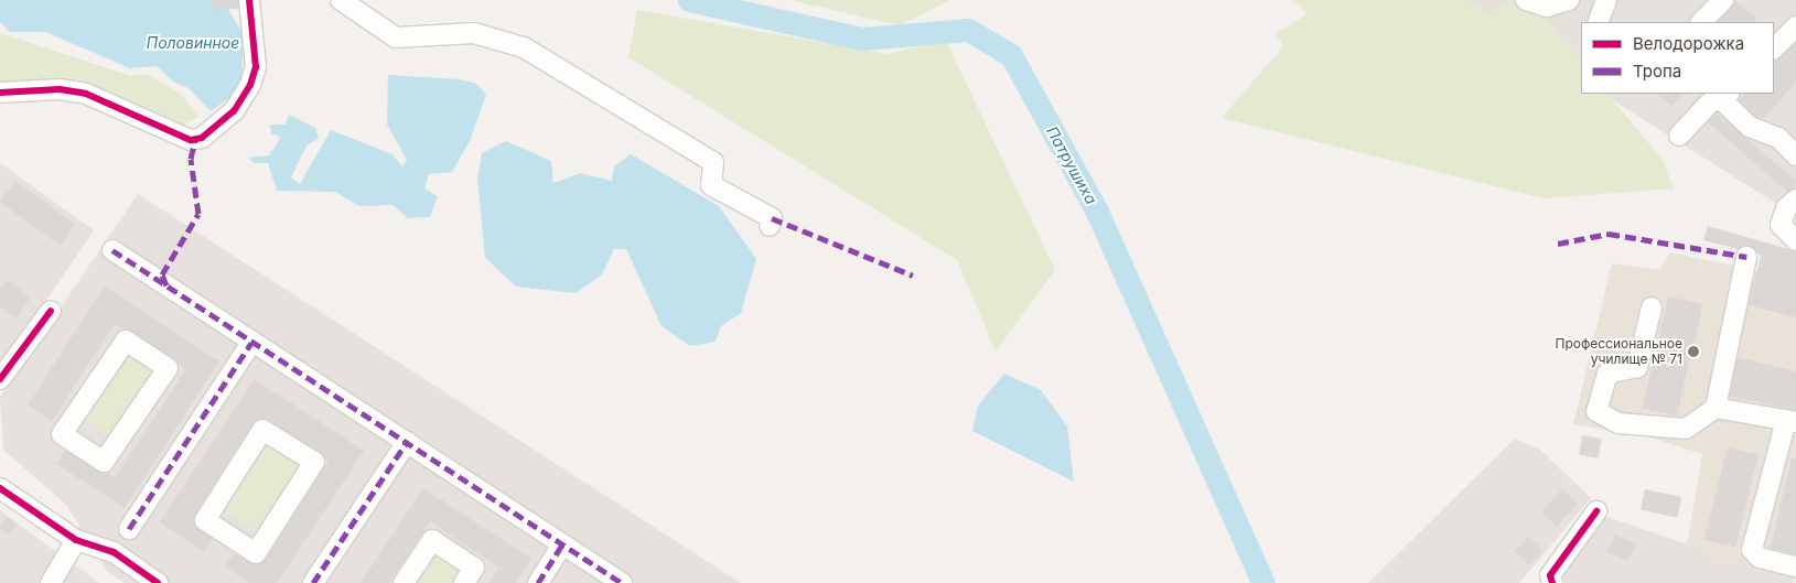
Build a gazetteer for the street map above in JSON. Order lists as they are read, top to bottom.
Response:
{
  "water": ["Половинное", "Патрушиха"],
  "places": ["Профессиональное училище № 71"],
  "legend": ["Велодорожка", "Тропа"]
}
